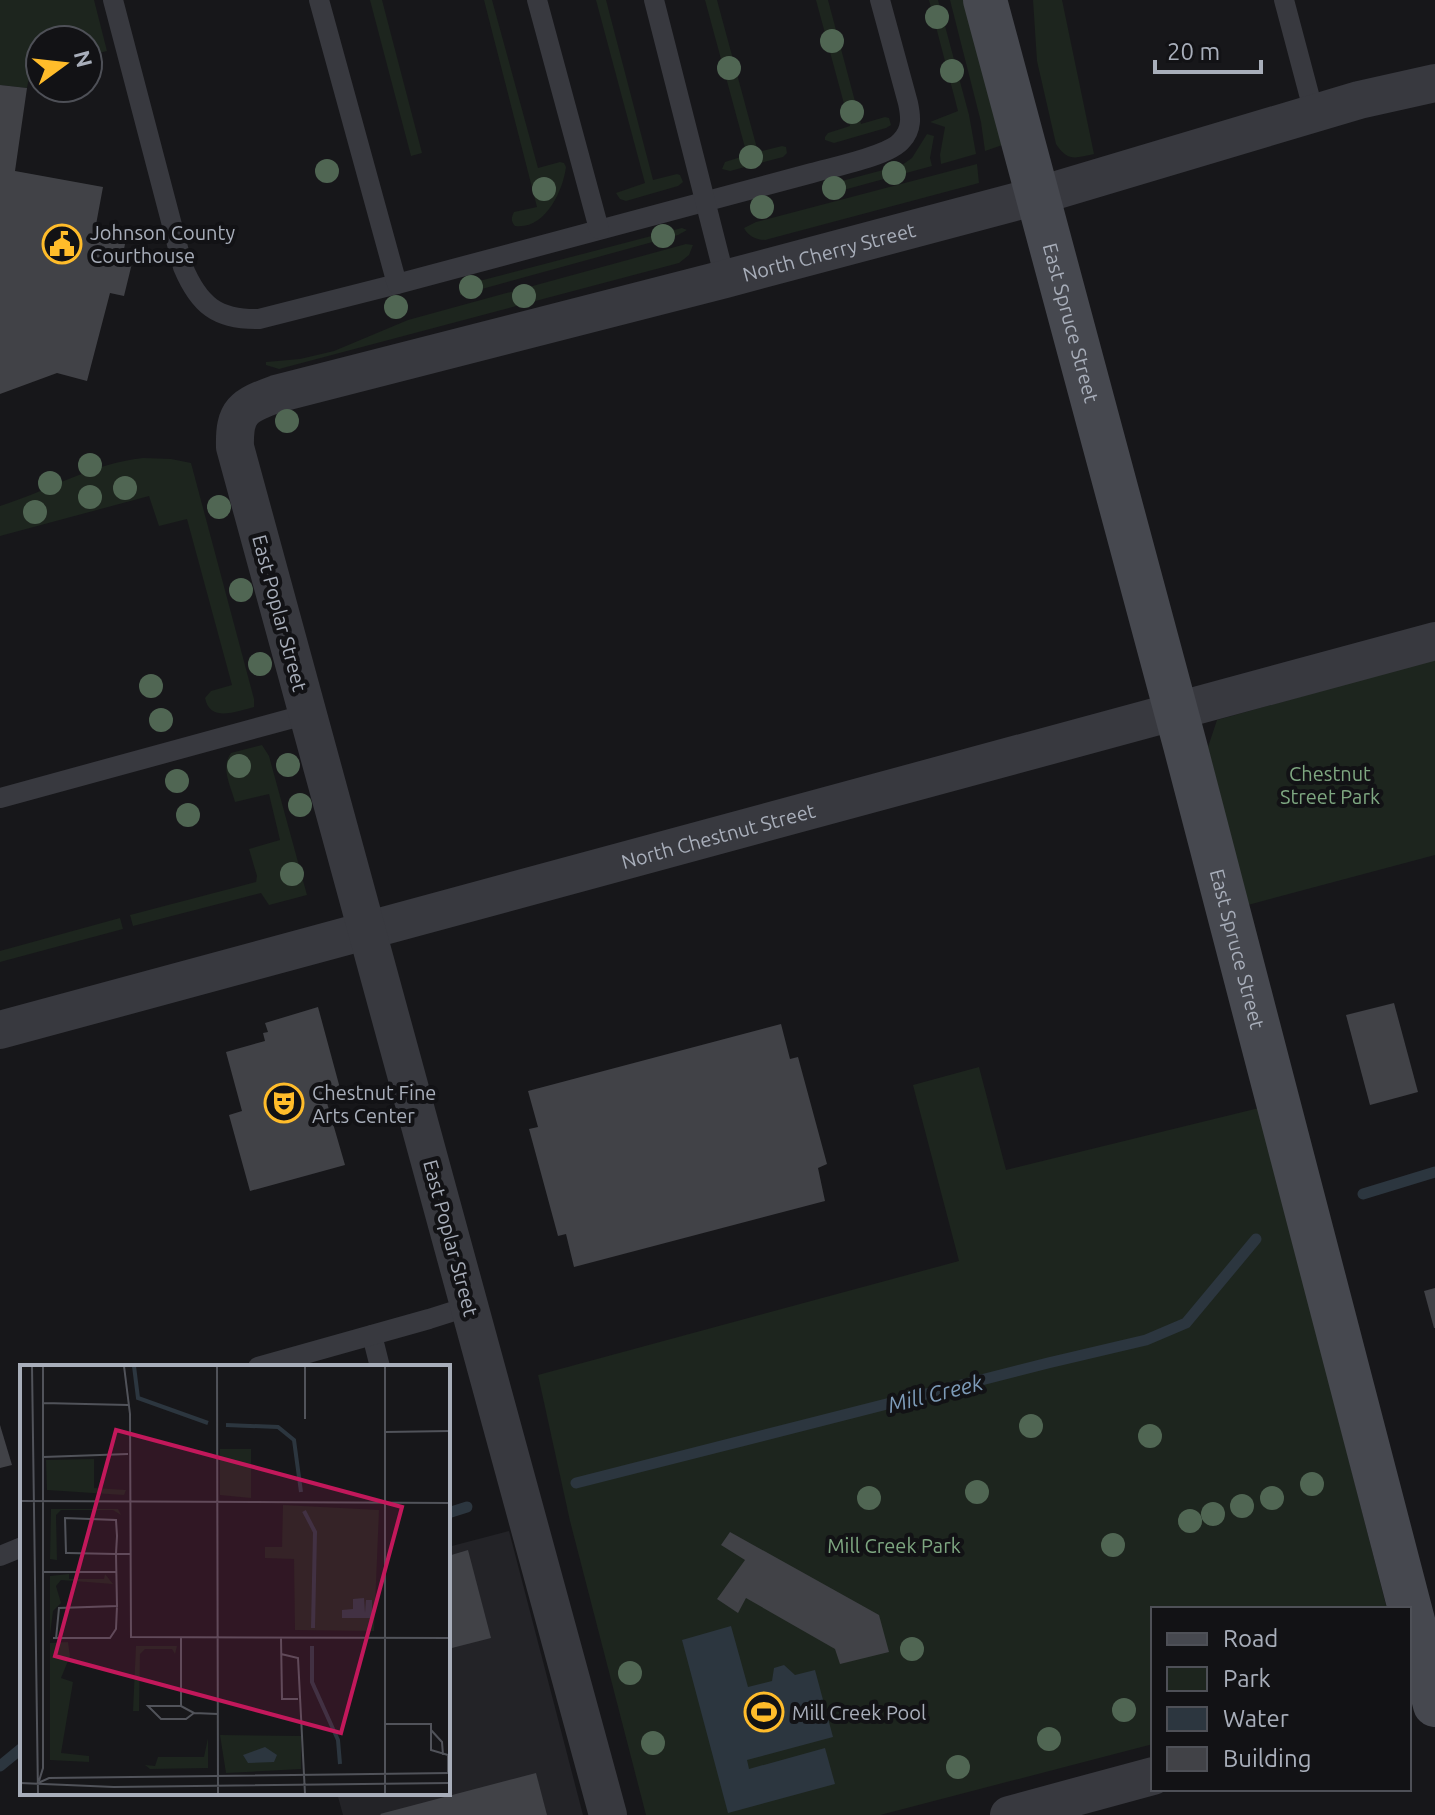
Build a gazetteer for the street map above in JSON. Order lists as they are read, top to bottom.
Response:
{
  "streets": {
    "street": [
      "North Cherry Street",
      "East Spruce Street",
      "East Poplar Street",
      "North Chestnut Street"
    ]
  },
  "crossings": [
    ["North Cherry Street", "East Spruce Street"],
    ["North Cherry Street", "East Poplar Street"],
    ["East Spruce Street", "North Chestnut Street"],
    ["East Poplar Street", "North Chestnut Street"]
  ],
  "water": ["Mill Creek"],
  "parks": ["Chestnut Street Park", "Mill Creek Park"],
  "places": {
    "public building": ["Johnson County Courthouse"],
    "theatre": ["Chestnut Fine Arts Center"],
    "sports": ["Mill Creek Pool"]
  },
  "legend": [
    "Road",
    "Park",
    "Water",
    "Building"
  ],
  "scale_bar": "20 m",
  "north": "right"
}
